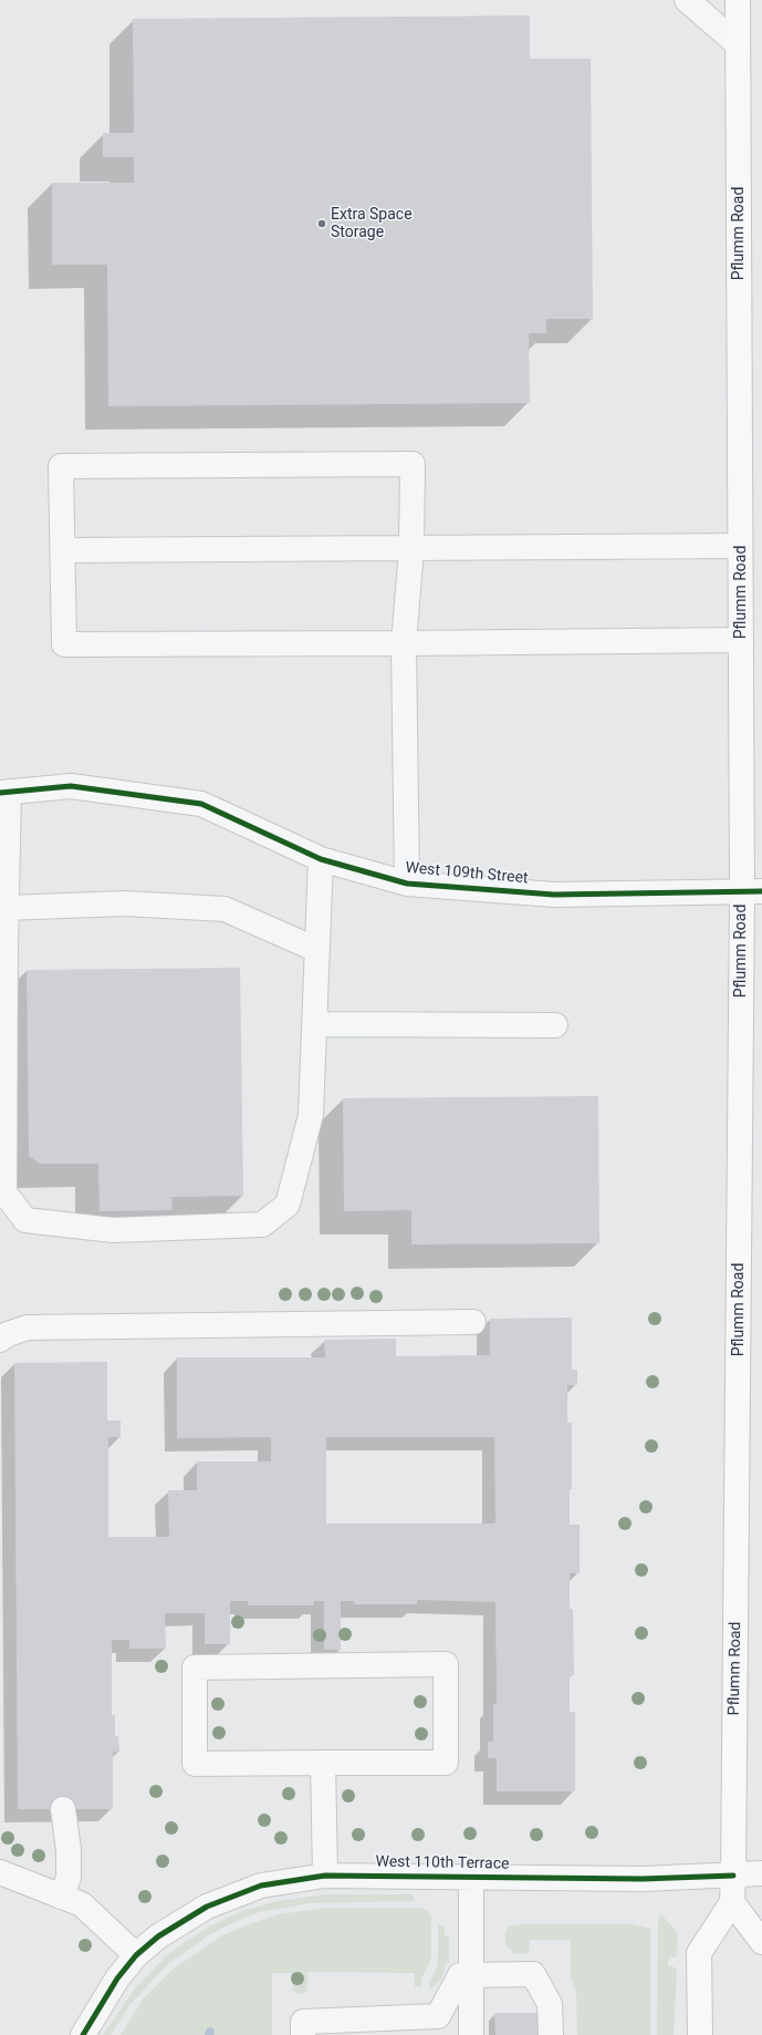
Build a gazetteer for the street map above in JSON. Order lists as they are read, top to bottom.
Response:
{
  "streets": {
    "main road": ["Pflumm Road"],
    "street": ["West 109th Street", "West 110th Terrace"]
  },
  "crossings": [
    ["Pflumm Road", "West 109th Street"],
    ["Pflumm Road", "West 110th Terrace"]
  ],
  "places": ["Extra Space Storage"]
}
